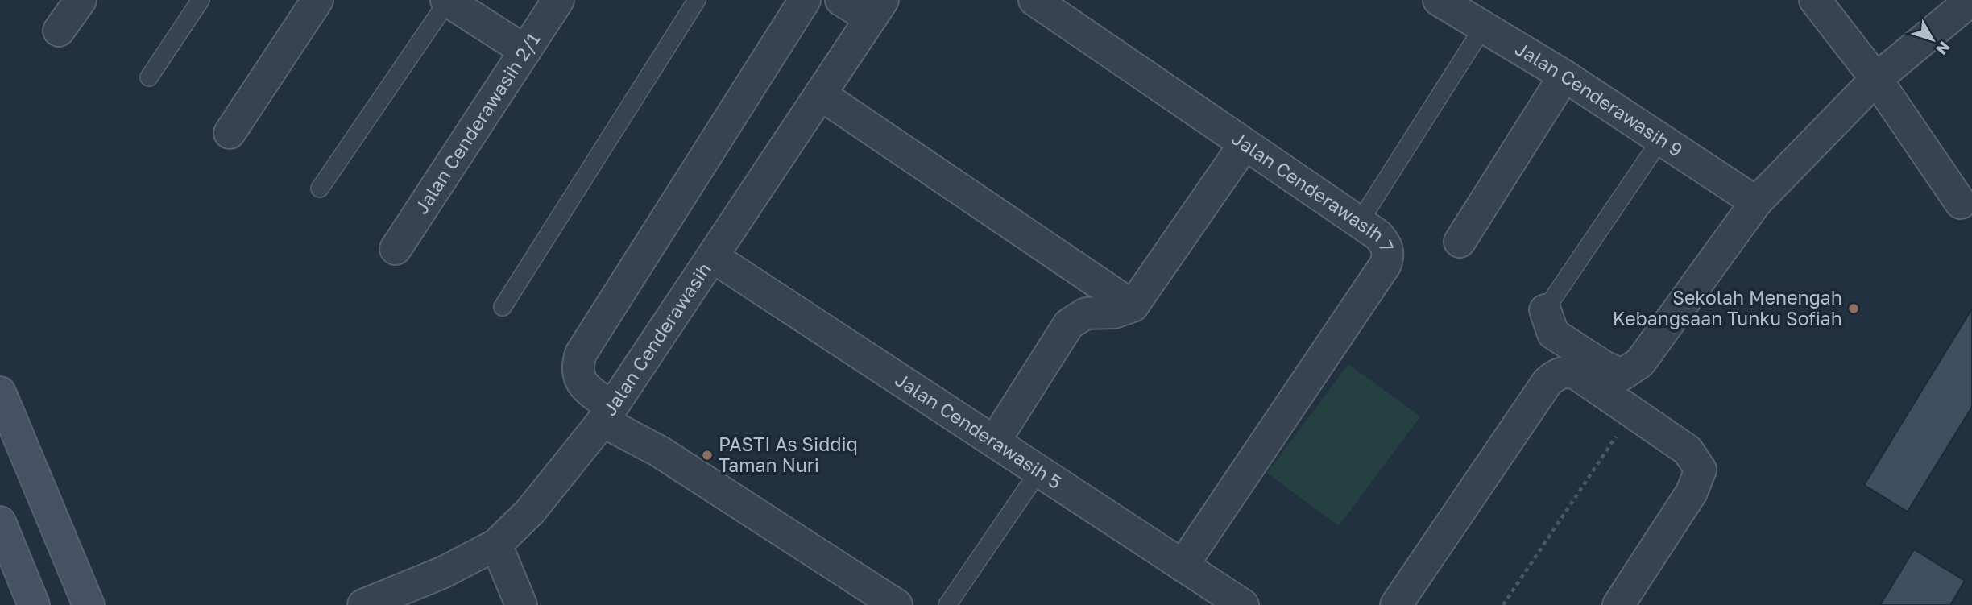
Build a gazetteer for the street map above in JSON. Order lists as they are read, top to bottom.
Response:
{
  "streets": {
    "street": [
      "Jalan Cenderawasih 9",
      "Jalan Cenderawasih 2/1",
      "Jalan Cenderawasih 7",
      "Jalan Cenderawasih",
      "Jalan Cenderawasih 5"
    ]
  },
  "crossings": [
    ["Jalan Cenderawasih 7", "Jalan Cenderawasih 5"],
    ["Jalan Cenderawasih", "Jalan Cenderawasih 5"]
  ],
  "places": ["Sekolah Menengah Kebangsaan Tunku Sofiah", "PASTI As Siddiq Taman Nuri"],
  "north": "bottom right"
}
